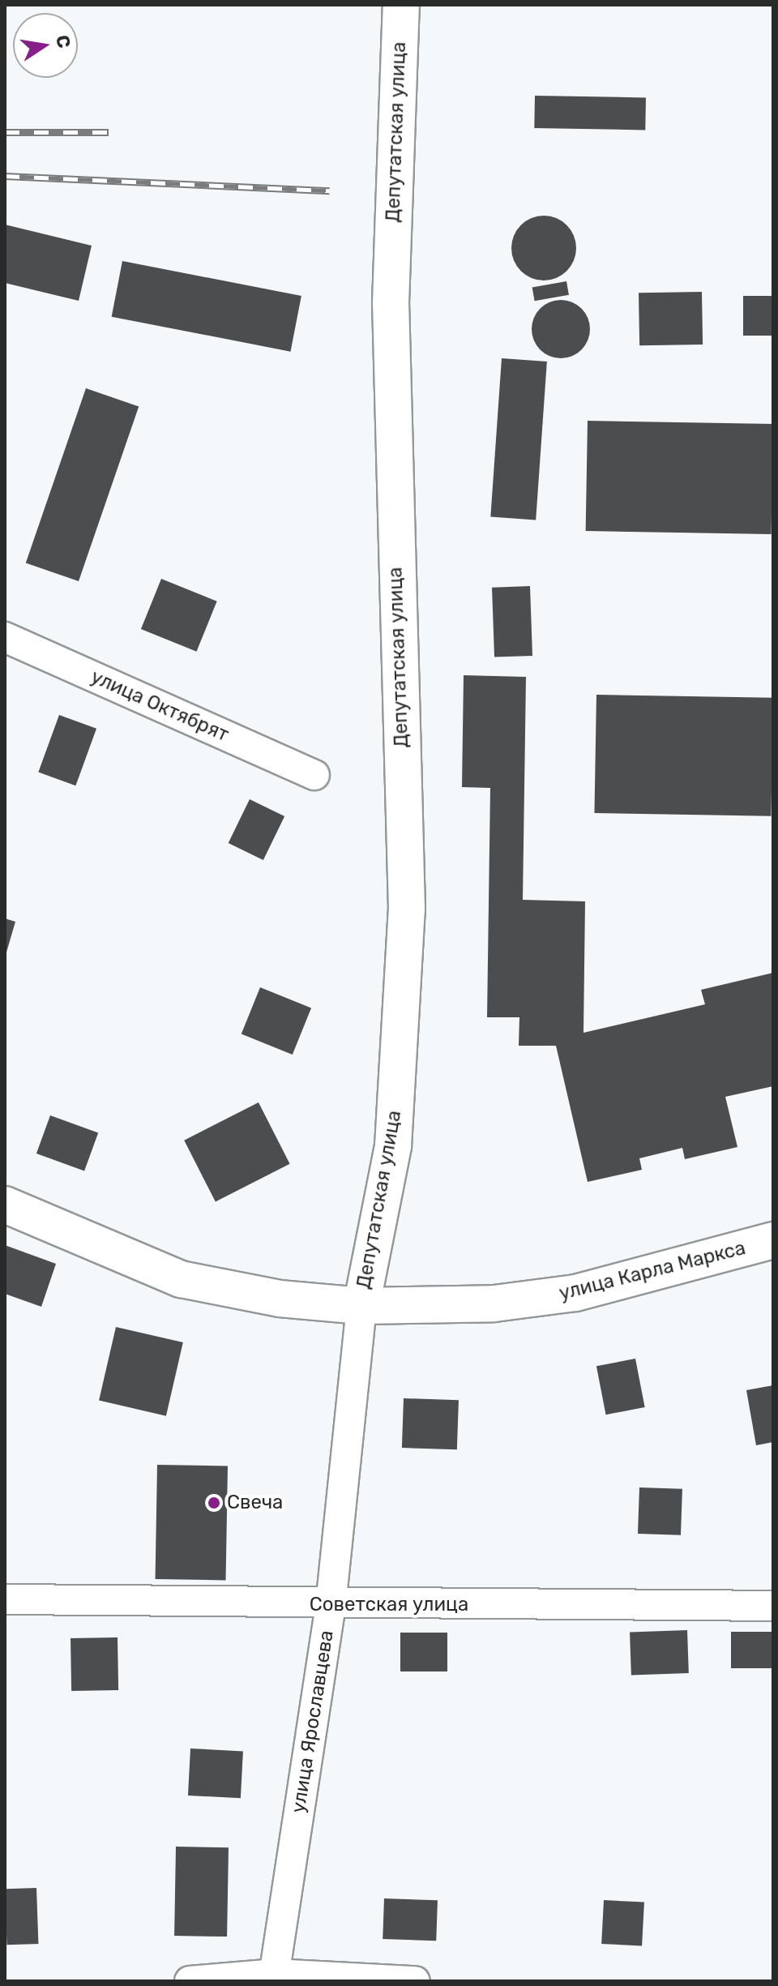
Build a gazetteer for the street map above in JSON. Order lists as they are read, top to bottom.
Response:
{
  "streets": {
    "main road": ["Депутатская улица", "улица Карла Маркса"],
    "street": ["улица Октябрят", "Советская улица", "улица Ярославцева"]
  },
  "crossings": [
    ["Депутатская улица", "улица Карла Маркса"],
    ["Депутатская улица", "улица Ярославцева"],
    ["улица Карла Маркса", "улица Ярославцева"],
    ["Советская улица", "улица Ярославцева"]
  ],
  "places": ["Свеча"],
  "north": "right"
}
